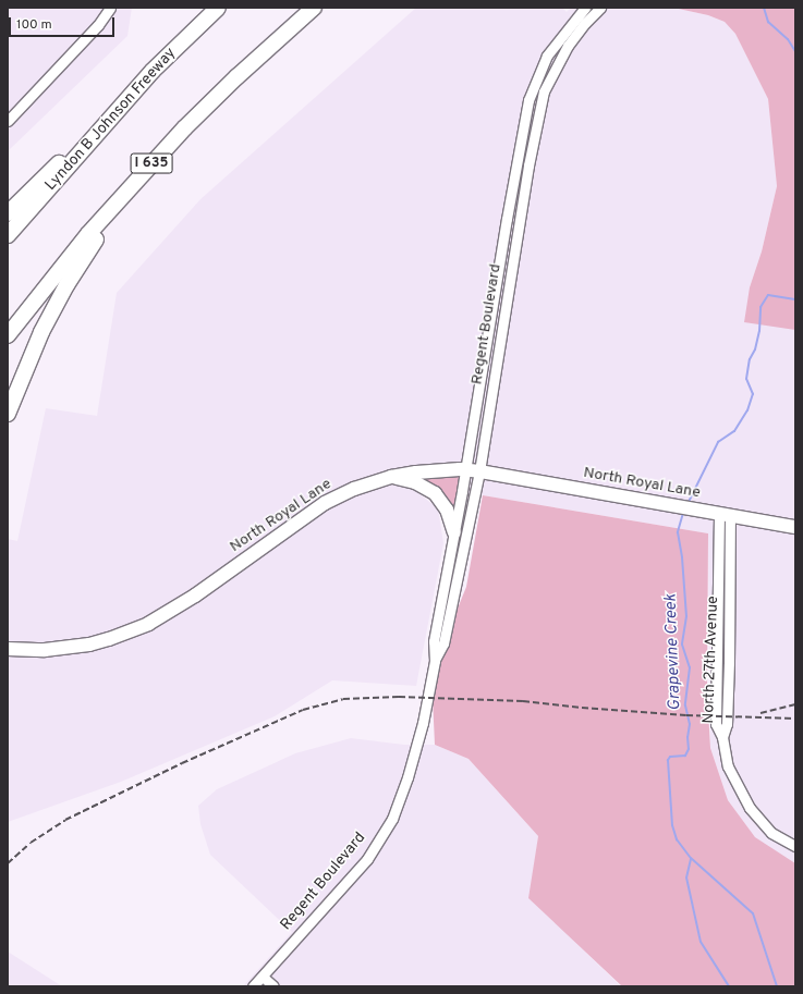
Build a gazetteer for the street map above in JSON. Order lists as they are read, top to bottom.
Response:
{
  "streets": {
    "highway": ["Lyndon B Johnson Freeway", "I 635"],
    "main road": ["North Royal Lane"],
    "street": ["Regent Boulevard", "North 27th Avenue"]
  },
  "crossings": [
    ["Regent Boulevard", "North Royal Lane"],
    ["North Royal Lane", "North 27th Avenue"]
  ],
  "water": ["Grapevine Creek"],
  "scale_bar": "100 m"
}
